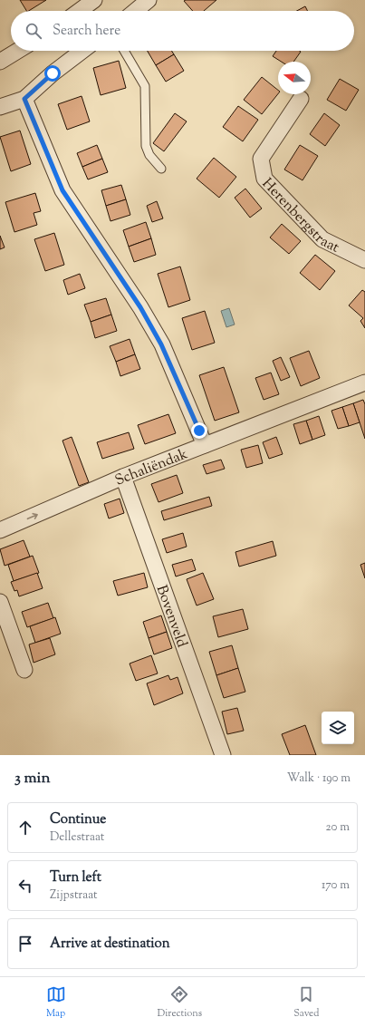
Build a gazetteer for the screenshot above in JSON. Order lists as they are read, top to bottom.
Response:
{
  "streets": {
    "street": ["Herenbergstraat", "Schaliëndak", "Bovenveld"]
  },
  "crossings": [
    ["Schaliëndak", "Bovenveld"]
  ],
  "north": "left",
  "page": {
    "search": "Search here",
    "heading": ["3 min", "Walk · 190 m"],
    "list": [
      ["Continue", "Dellestraat", "20 m"],
      ["Turn left", "Zijpstraat", "170 m"],
      "Arrive at destination"
    ],
    "nav": ["Map", "Directions", "Saved"]
  }
}
